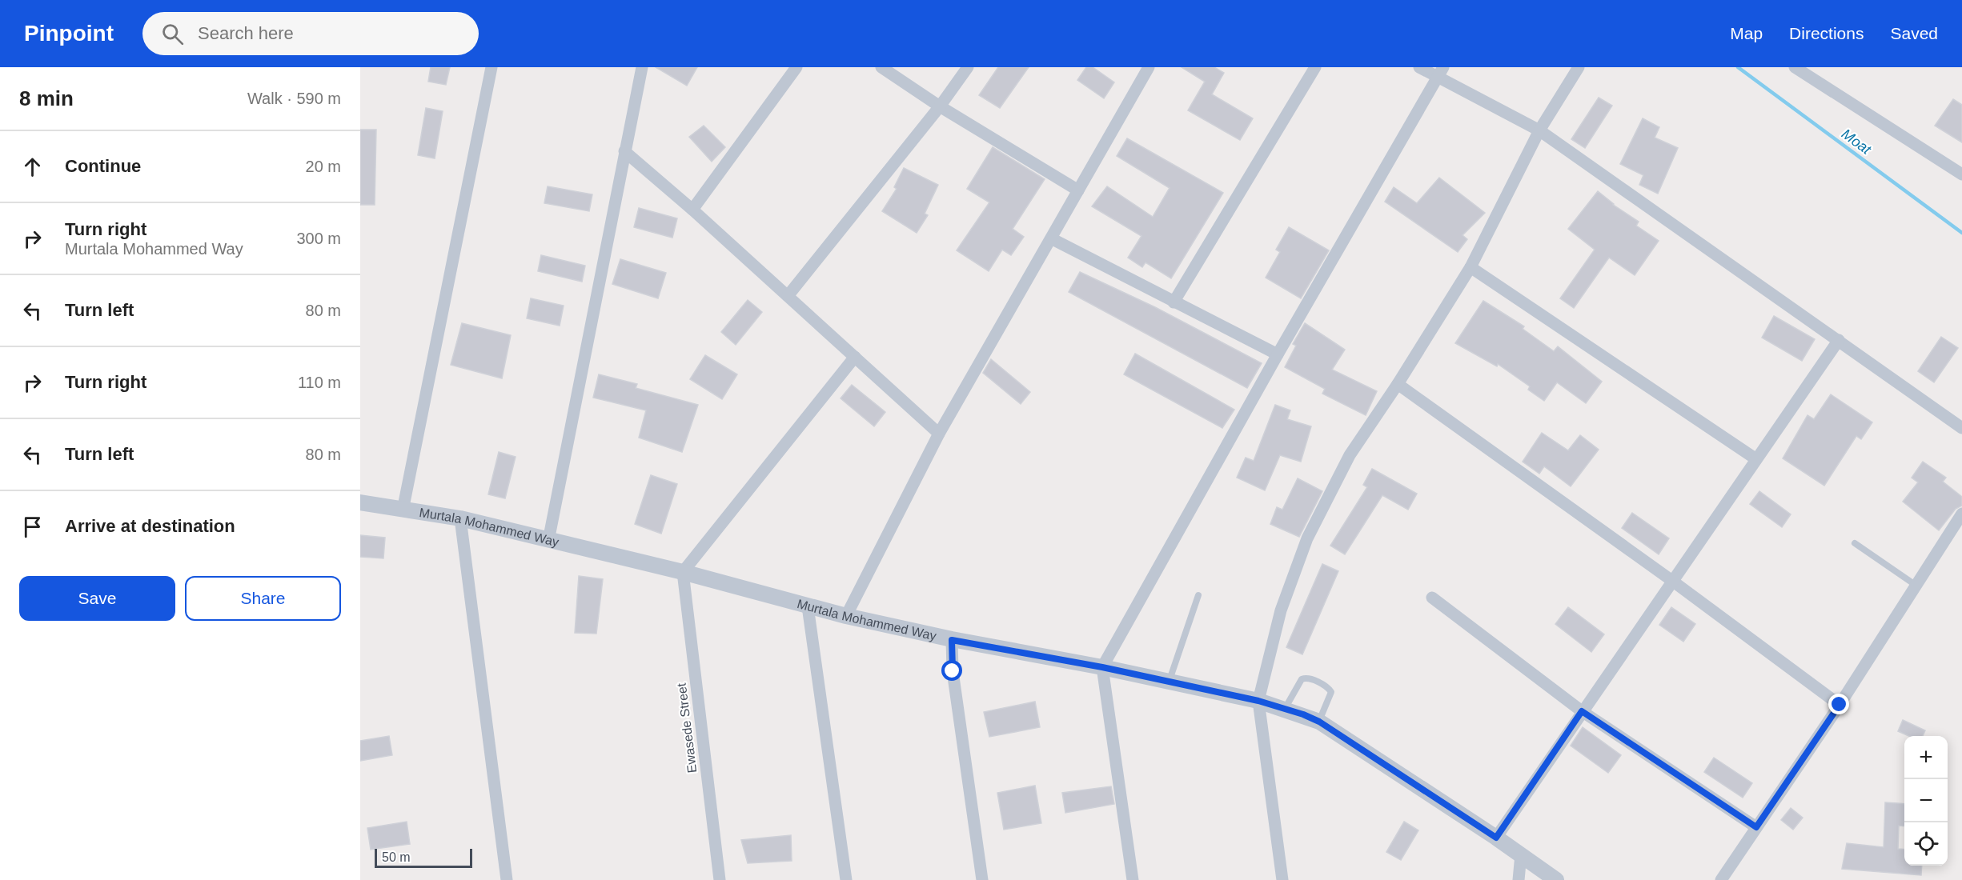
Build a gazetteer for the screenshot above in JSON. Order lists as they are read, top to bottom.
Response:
{
  "streets": {
    "street": ["Murtala Mohammed Way", "Ewasede Street"]
  },
  "crossings": [
    ["Murtala Mohammed Way", "Ewasede Street"]
  ],
  "water": ["Moat"],
  "scale_bar": "50 m",
  "page": {
    "header": "Pinpoint",
    "search": "Search here",
    "nav": ["Map", "Directions", "Saved"],
    "heading": ["8 min", "Walk · 590 m"],
    "list": [
      ["Continue", "20 m"],
      ["Turn right", "Murtala Mohammed Way", "300 m"],
      ["Turn left", "80 m"],
      ["Turn right", "110 m"],
      ["Turn left", "80 m"],
      "Arrive at destination"
    ],
    "buttons": ["Save", "Share"],
    "map_buttons": ["+", "−"],
    "scale": "50 m"
  }
}
